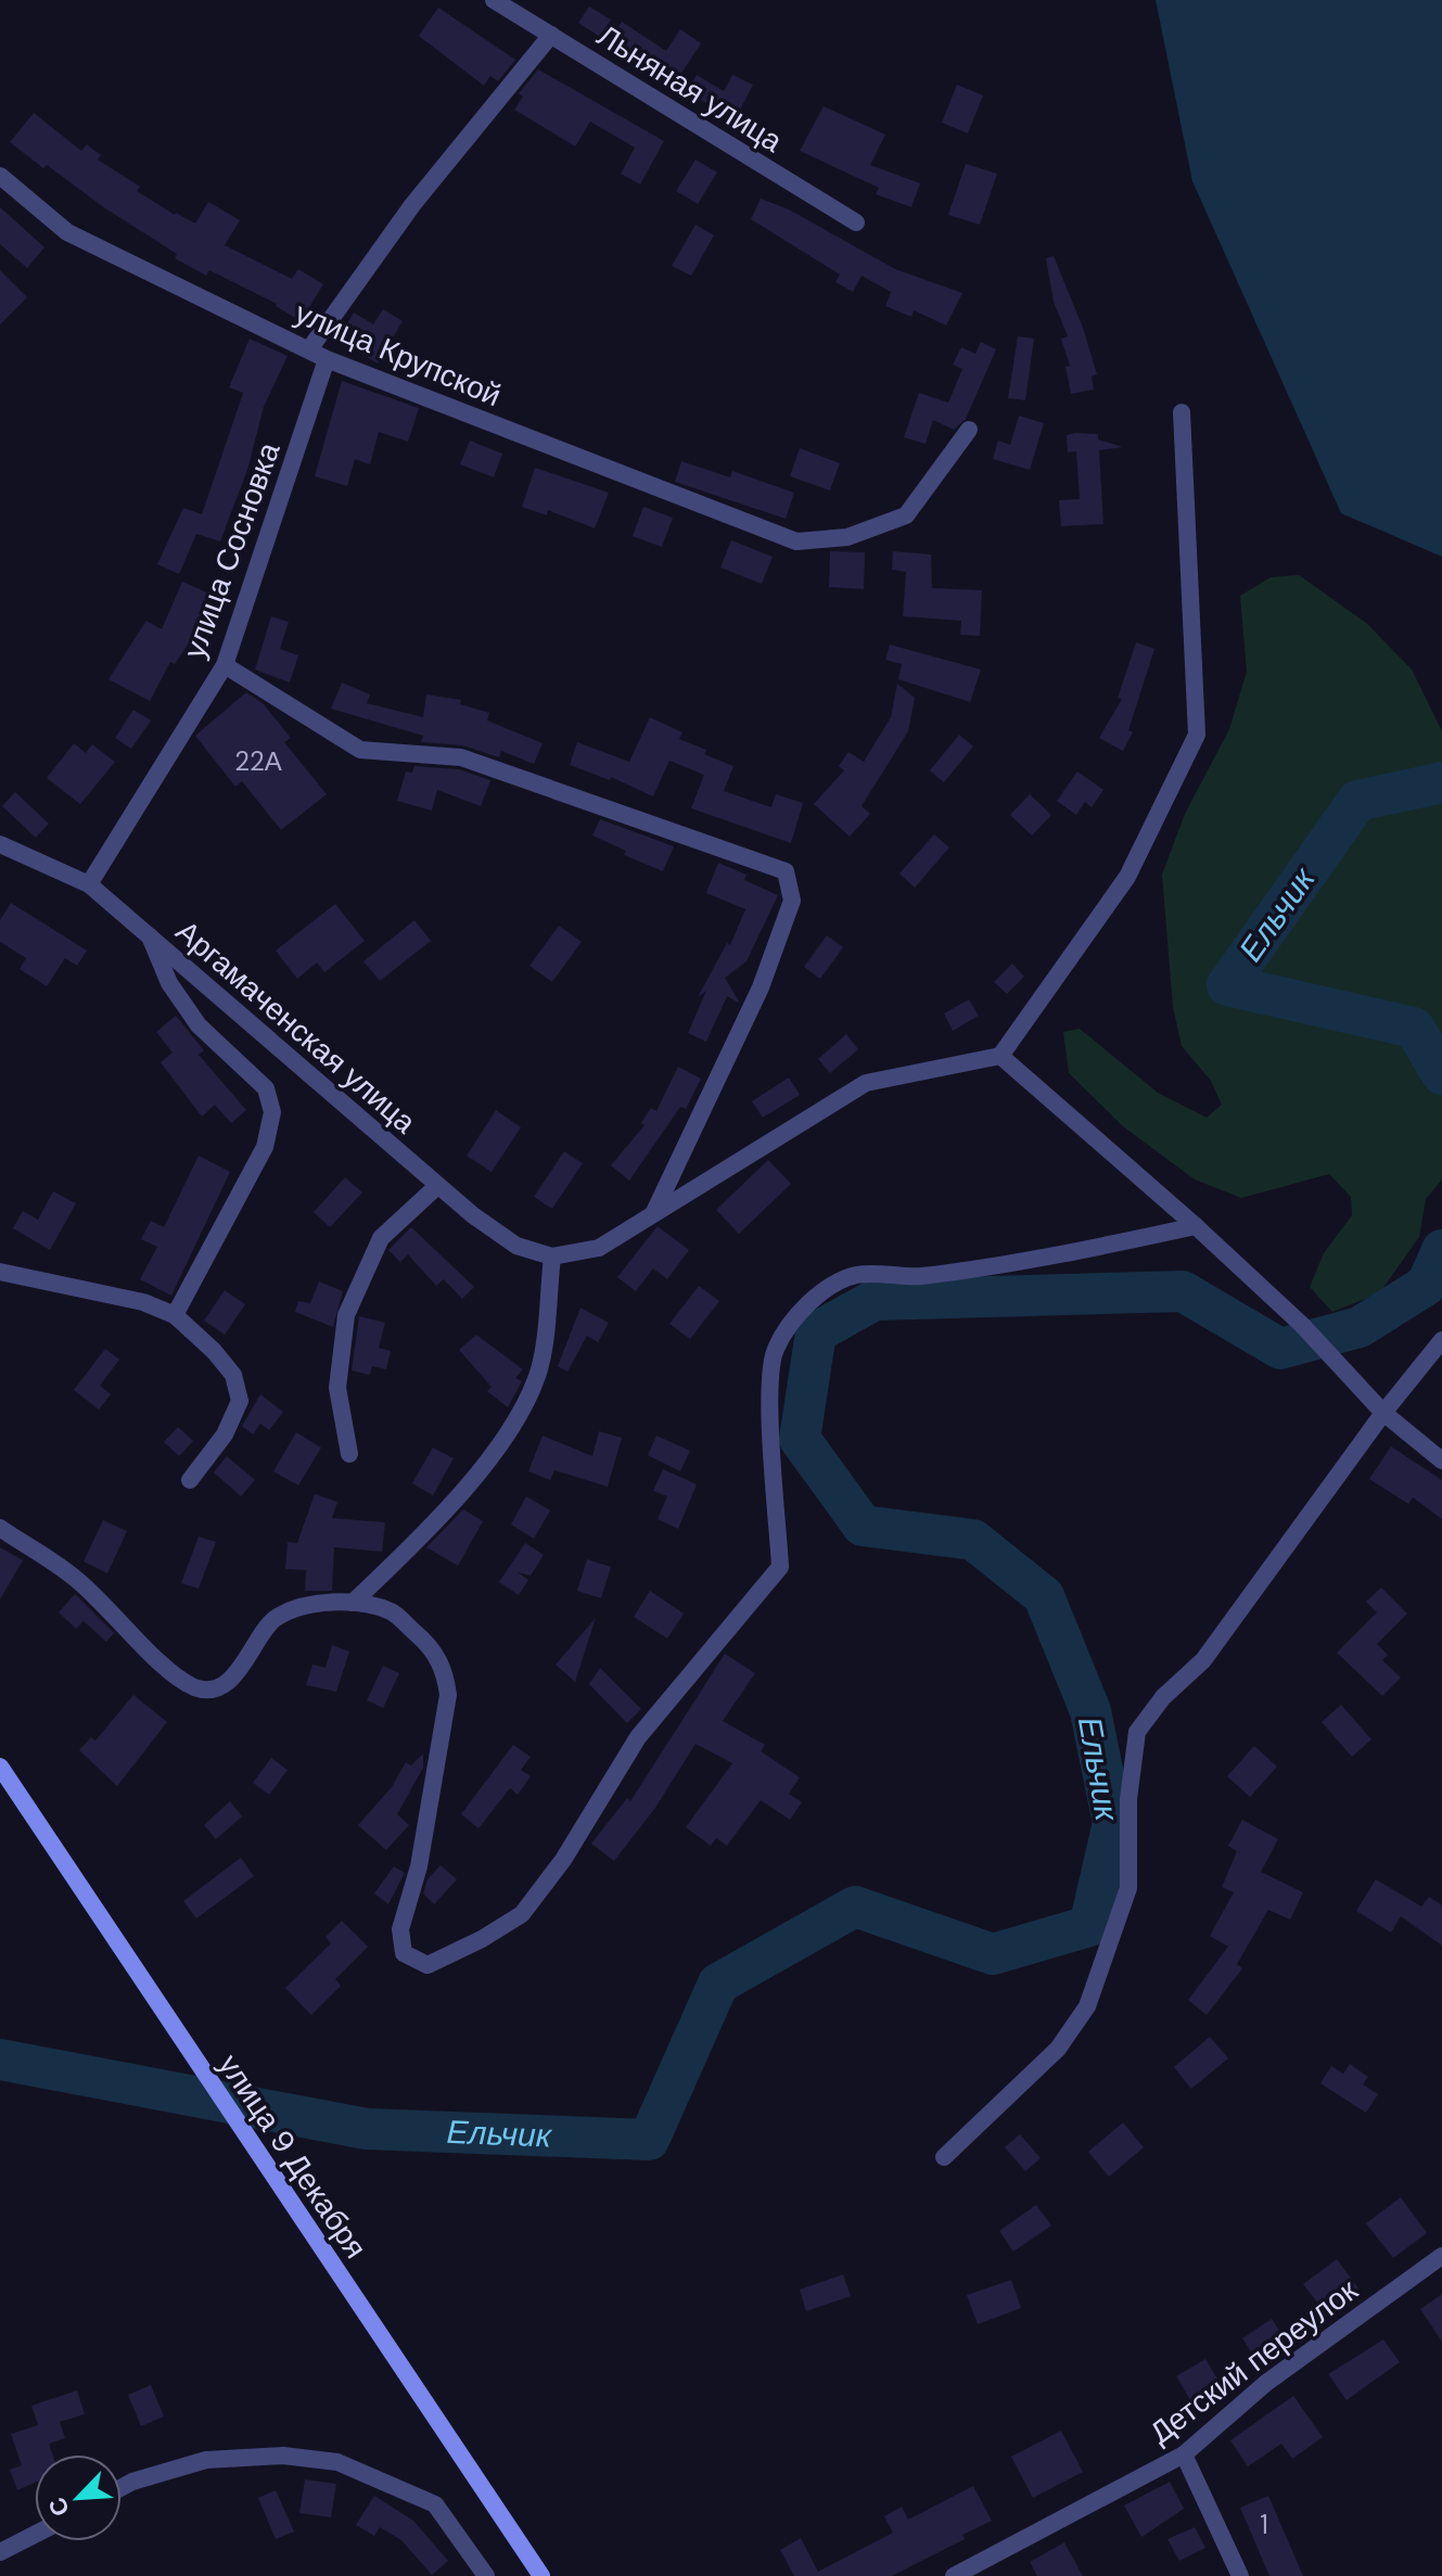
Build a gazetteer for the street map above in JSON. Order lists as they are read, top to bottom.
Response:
{
  "streets": {
    "main road": ["улица 9 Декабря"],
    "street": [
      "Льняная улица",
      "улица Крупской",
      "улица Сосновка",
      "Аргамаченская улица",
      "Детский переулок"
    ]
  },
  "crossings": [
    ["улица Крупской", "улица Сосновка"],
    ["улица Сосновка", "Аргамаченская улица"]
  ],
  "water": ["Ельчик"],
  "house_numbers": ["22А", "1"],
  "north": "bottom left"
}
